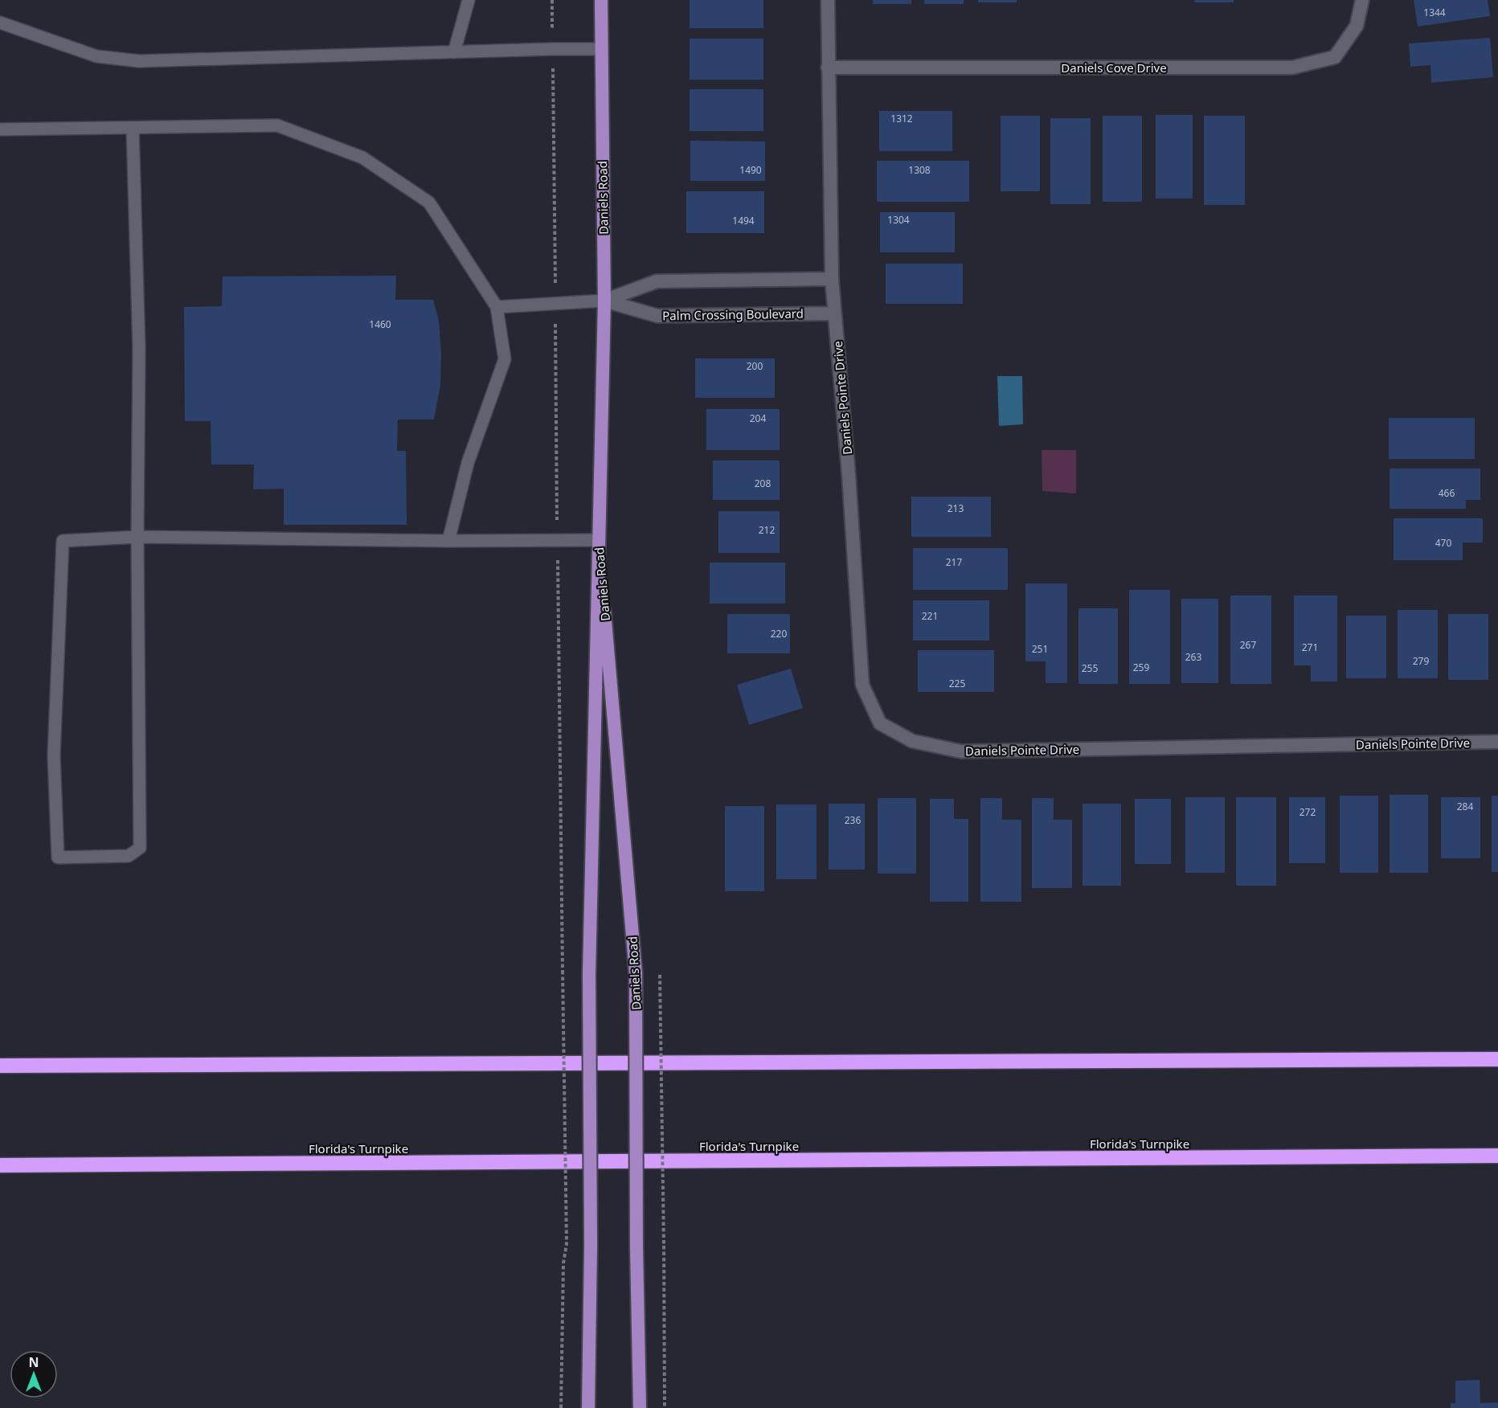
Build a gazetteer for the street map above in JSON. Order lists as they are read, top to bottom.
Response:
{
  "streets": {
    "highway": ["Florida's Turnpike"],
    "main road": ["Daniels Road"],
    "street": ["Daniels Cove Drive", "Palm Crossing Boulevard", "Daniels Pointe Drive"]
  },
  "crossings": [
    ["Daniels Road", "Palm Crossing Boulevard"],
    ["Palm Crossing Boulevard", "Daniels Pointe Drive"]
  ],
  "house_numbers": [
    "1344",
    "1312",
    "1490",
    "1308",
    "1304",
    "1494",
    "1460",
    "200",
    "204",
    "208",
    "466",
    "213",
    "212",
    "470",
    "217",
    "221",
    "220",
    "267",
    "271",
    "251",
    "263",
    "279",
    "259",
    "255",
    "225",
    "284",
    "272",
    "236"
  ],
  "north": "top"
}
